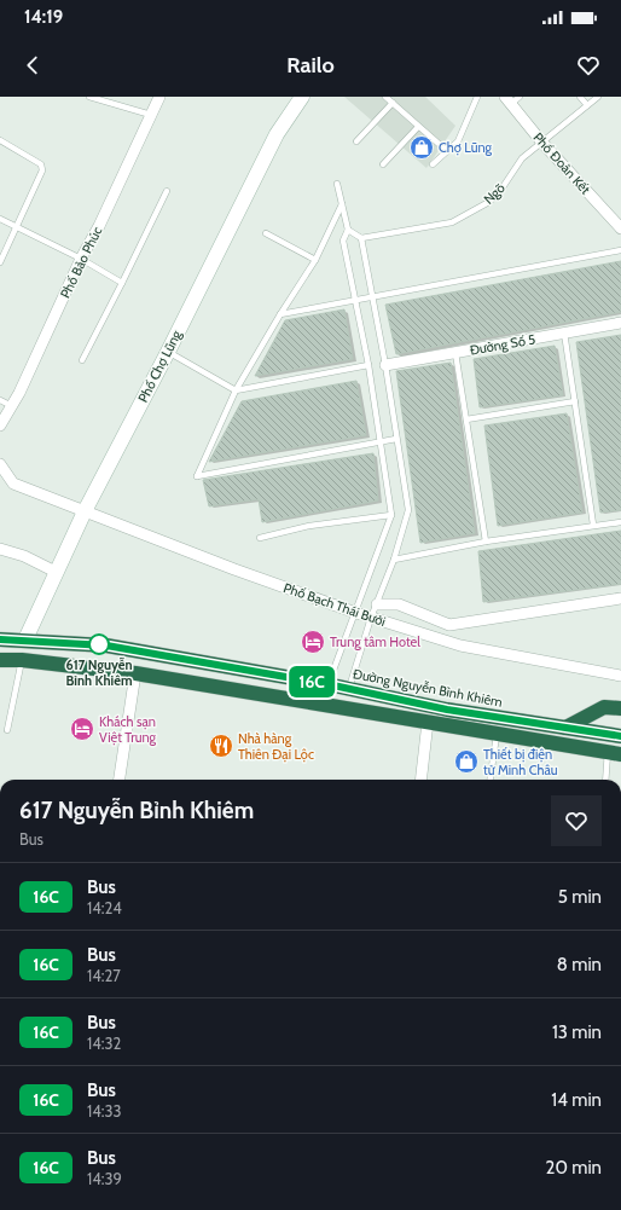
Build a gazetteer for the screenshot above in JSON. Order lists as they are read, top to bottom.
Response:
{
  "streets": {
    "highway": ["Đường Nguyễn Bình Khiêm"],
    "street": [
      "Phố Đoàn Kết",
      "Phố Bảo Phúc",
      "Đường Số 5",
      "Phố Chợ Lũng",
      "Phố Bạch Thái Bưởi"
    ],
    "lane": ["Ngõ"]
  },
  "crossings": [
    ["Phố Đoàn Kết", "Ngõ"],
    ["Phố Chợ Lũng", "Phố Bạch Thái Bưởi"],
    ["Phố Chợ Lũng", "Đường Nguyễn Bình Khiêm"]
  ],
  "places": {
    "shop": ["Chợ Lũng", "Thiết bị điện tử Minh Châu"],
    "hotel": ["Trung tâm Hotel", "Khách sạn Việt Trung"],
    "other": ["617 Nguyễn Bỉnh Khiêm"],
    "restaurant": ["Nhà hàng Thiên Đại Lộc"]
  },
  "lines": ["bus line 16C"],
  "page": {
    "status": "14:19",
    "header": "Railo",
    "on_map": "16C",
    "heading": ["617 Nguyễn Bỉnh Khiêm", "Bus"],
    "list": [
      {
        "mark": "16C",
        "name": "Bus",
        "note": "14:24",
        "value": "5 min"
      },
      {
        "mark": "16C",
        "name": "Bus",
        "note": "14:27",
        "value": "8 min"
      },
      {
        "mark": "16C",
        "name": "Bus",
        "note": "14:32",
        "value": "13 min"
      },
      {
        "mark": "16C",
        "name": "Bus",
        "note": "14:33",
        "value": "14 min"
      },
      {
        "mark": "16C",
        "name": "Bus",
        "note": "14:39",
        "value": "20 min"
      }
    ]
  }
}
